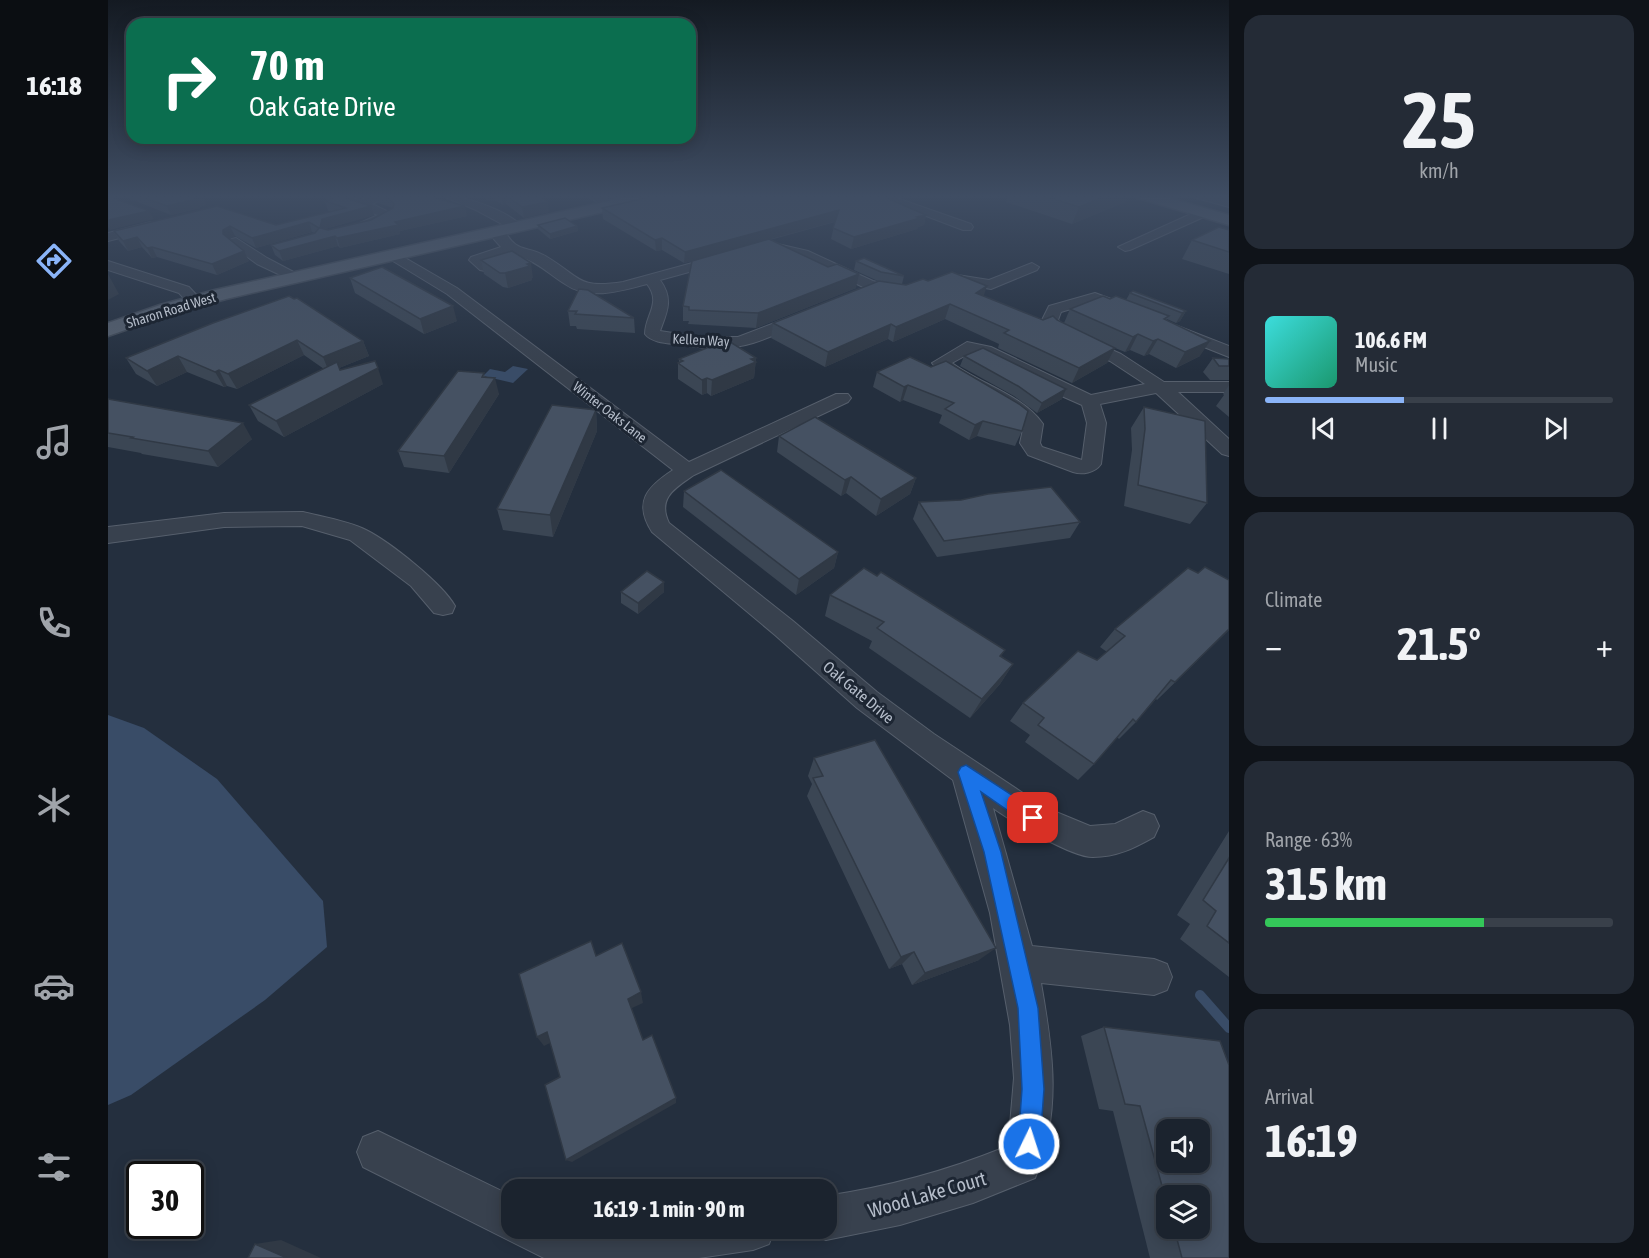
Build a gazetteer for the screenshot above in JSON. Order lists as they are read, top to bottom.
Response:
{
  "streets": {
    "main road": ["Sharon Road West"],
    "street": [
      "Kellen Way",
      "Winter Oaks Lane",
      "Oak Gate Drive",
      "Wood Lake Court"
    ]
  },
  "crossings": [
    ["Sharon Road West", "Winter Oaks Lane"],
    ["Winter Oaks Lane", "Oak Gate Drive"],
    ["Oak Gate Drive", "Wood Lake Court"]
  ],
  "page": {
    "tabs": "16:18",
    "tile": [
      ["25", "km/h"],
      "Climate",
      ["Range · 63%", "315 km"],
      ["Arrival", "16:19"]
    ],
    "turn": ["70 m", "Oak Gate Drive"],
    "song": ["106.6 FM", "Music"],
    "heat": ["−", "21.5°", "+"],
    "limit": "30",
    "trip": "16:19 · 1 min · 90 m"
  }
}
